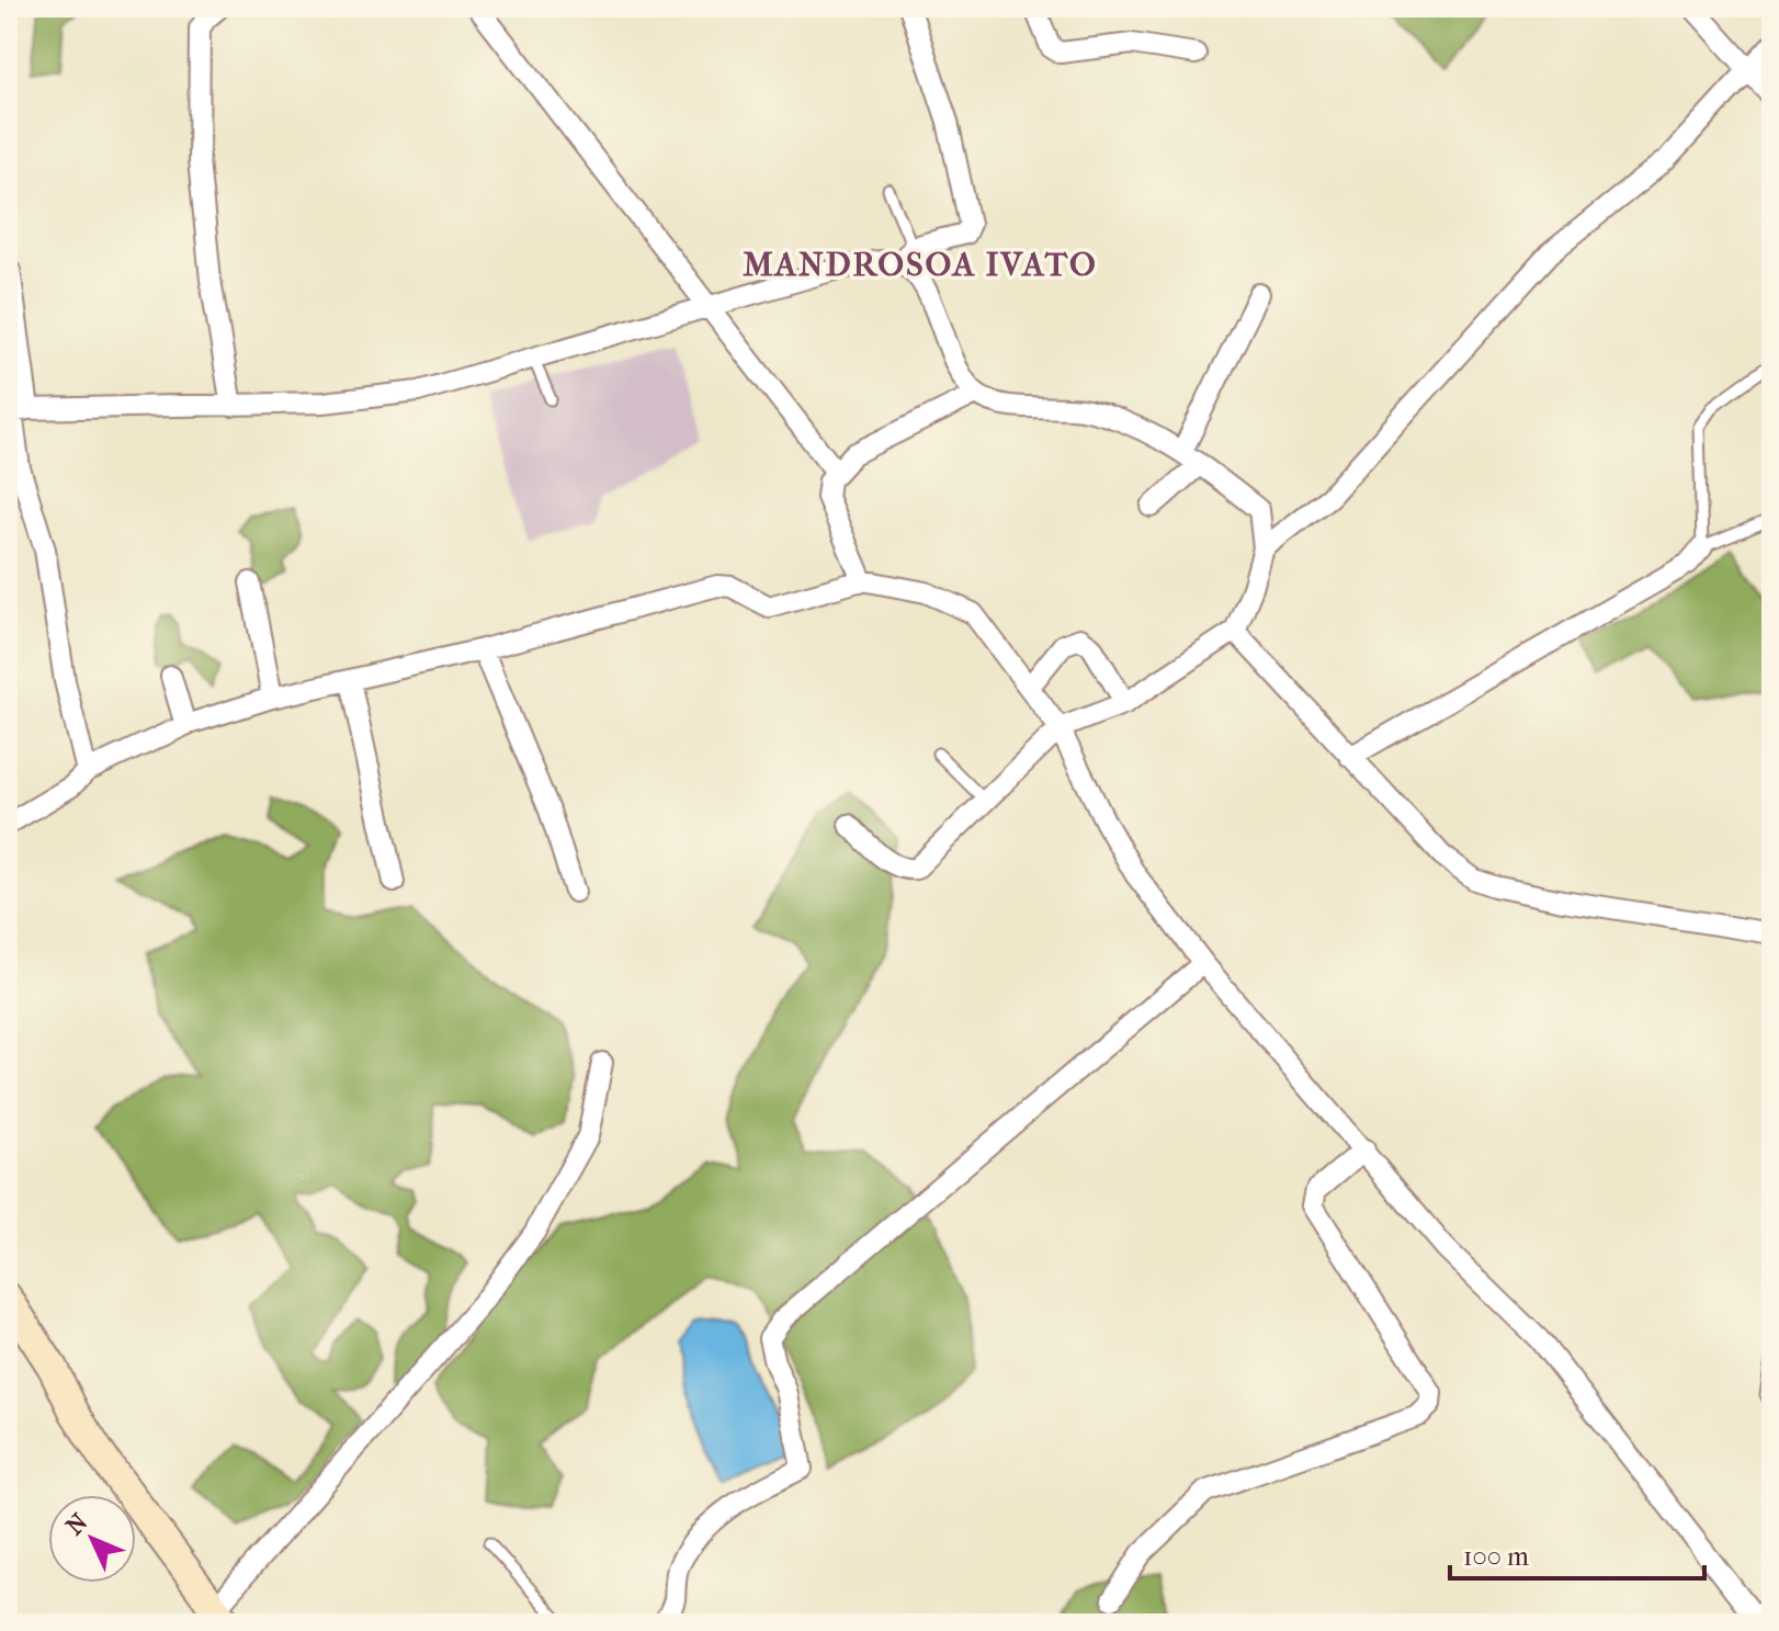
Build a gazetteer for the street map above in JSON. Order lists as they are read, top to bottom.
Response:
{
  "districts": ["MANDROSOA IVATO"],
  "scale_bar": "100 m",
  "north": "top left"
}
